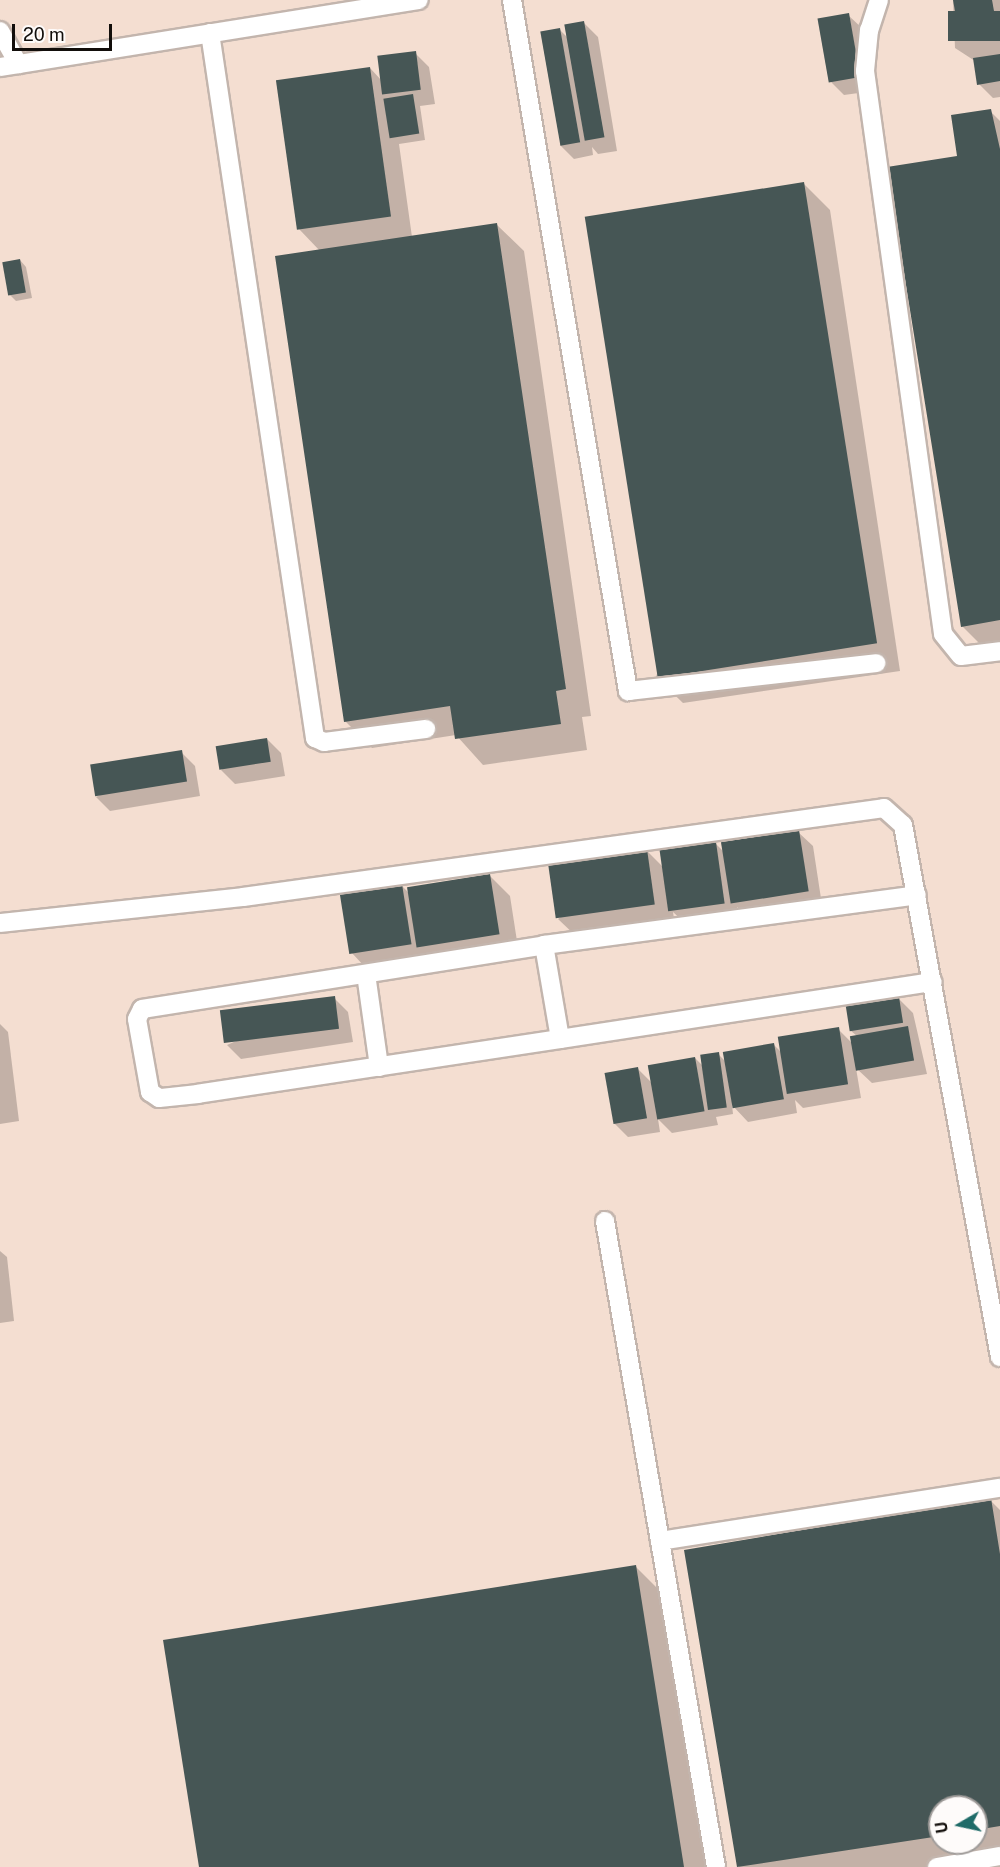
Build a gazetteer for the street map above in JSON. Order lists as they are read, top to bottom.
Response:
{
  "scale_bar": "20 m",
  "north": "left"
}
